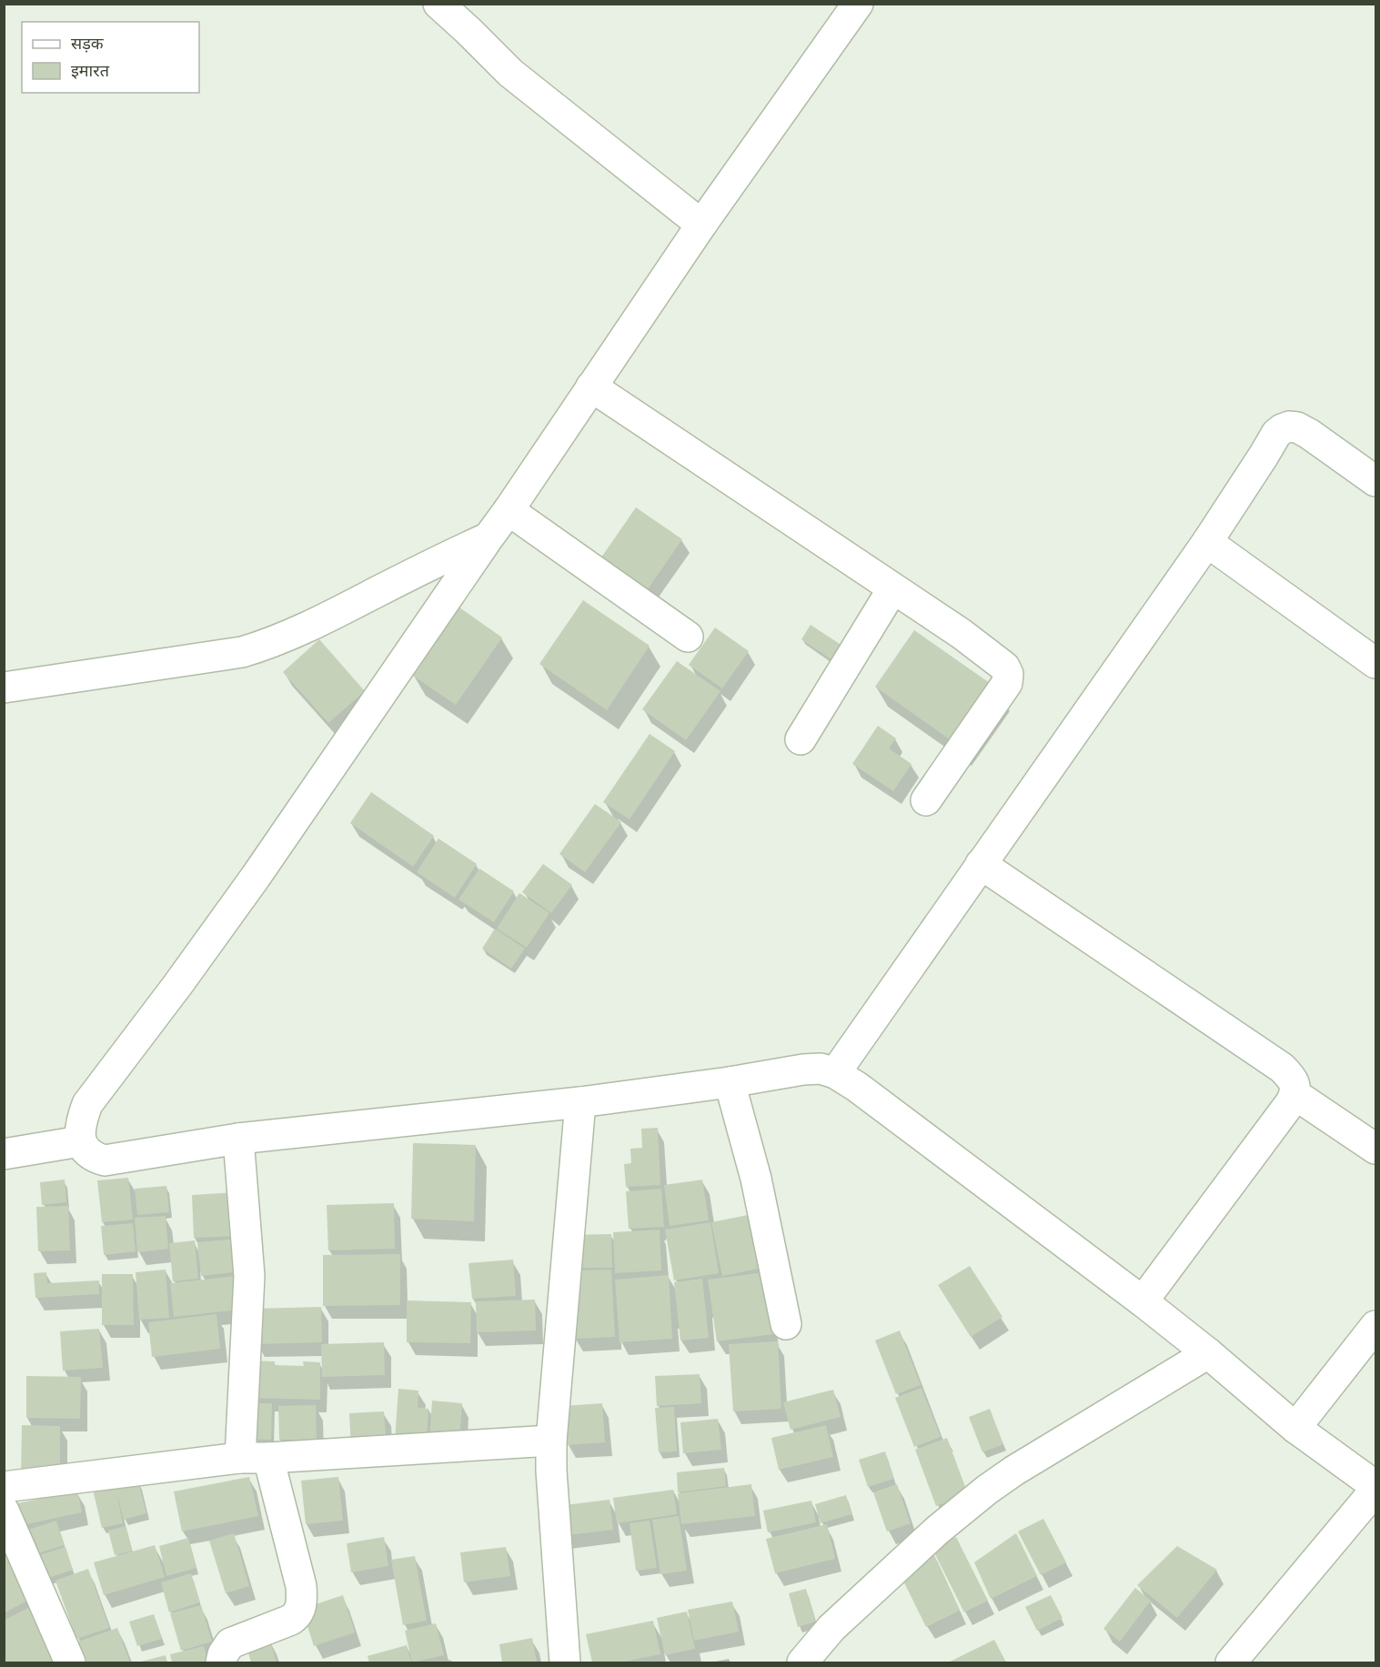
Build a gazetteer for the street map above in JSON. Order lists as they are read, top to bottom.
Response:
{
  "legend": ["सड़क", "इमारत"]
}
